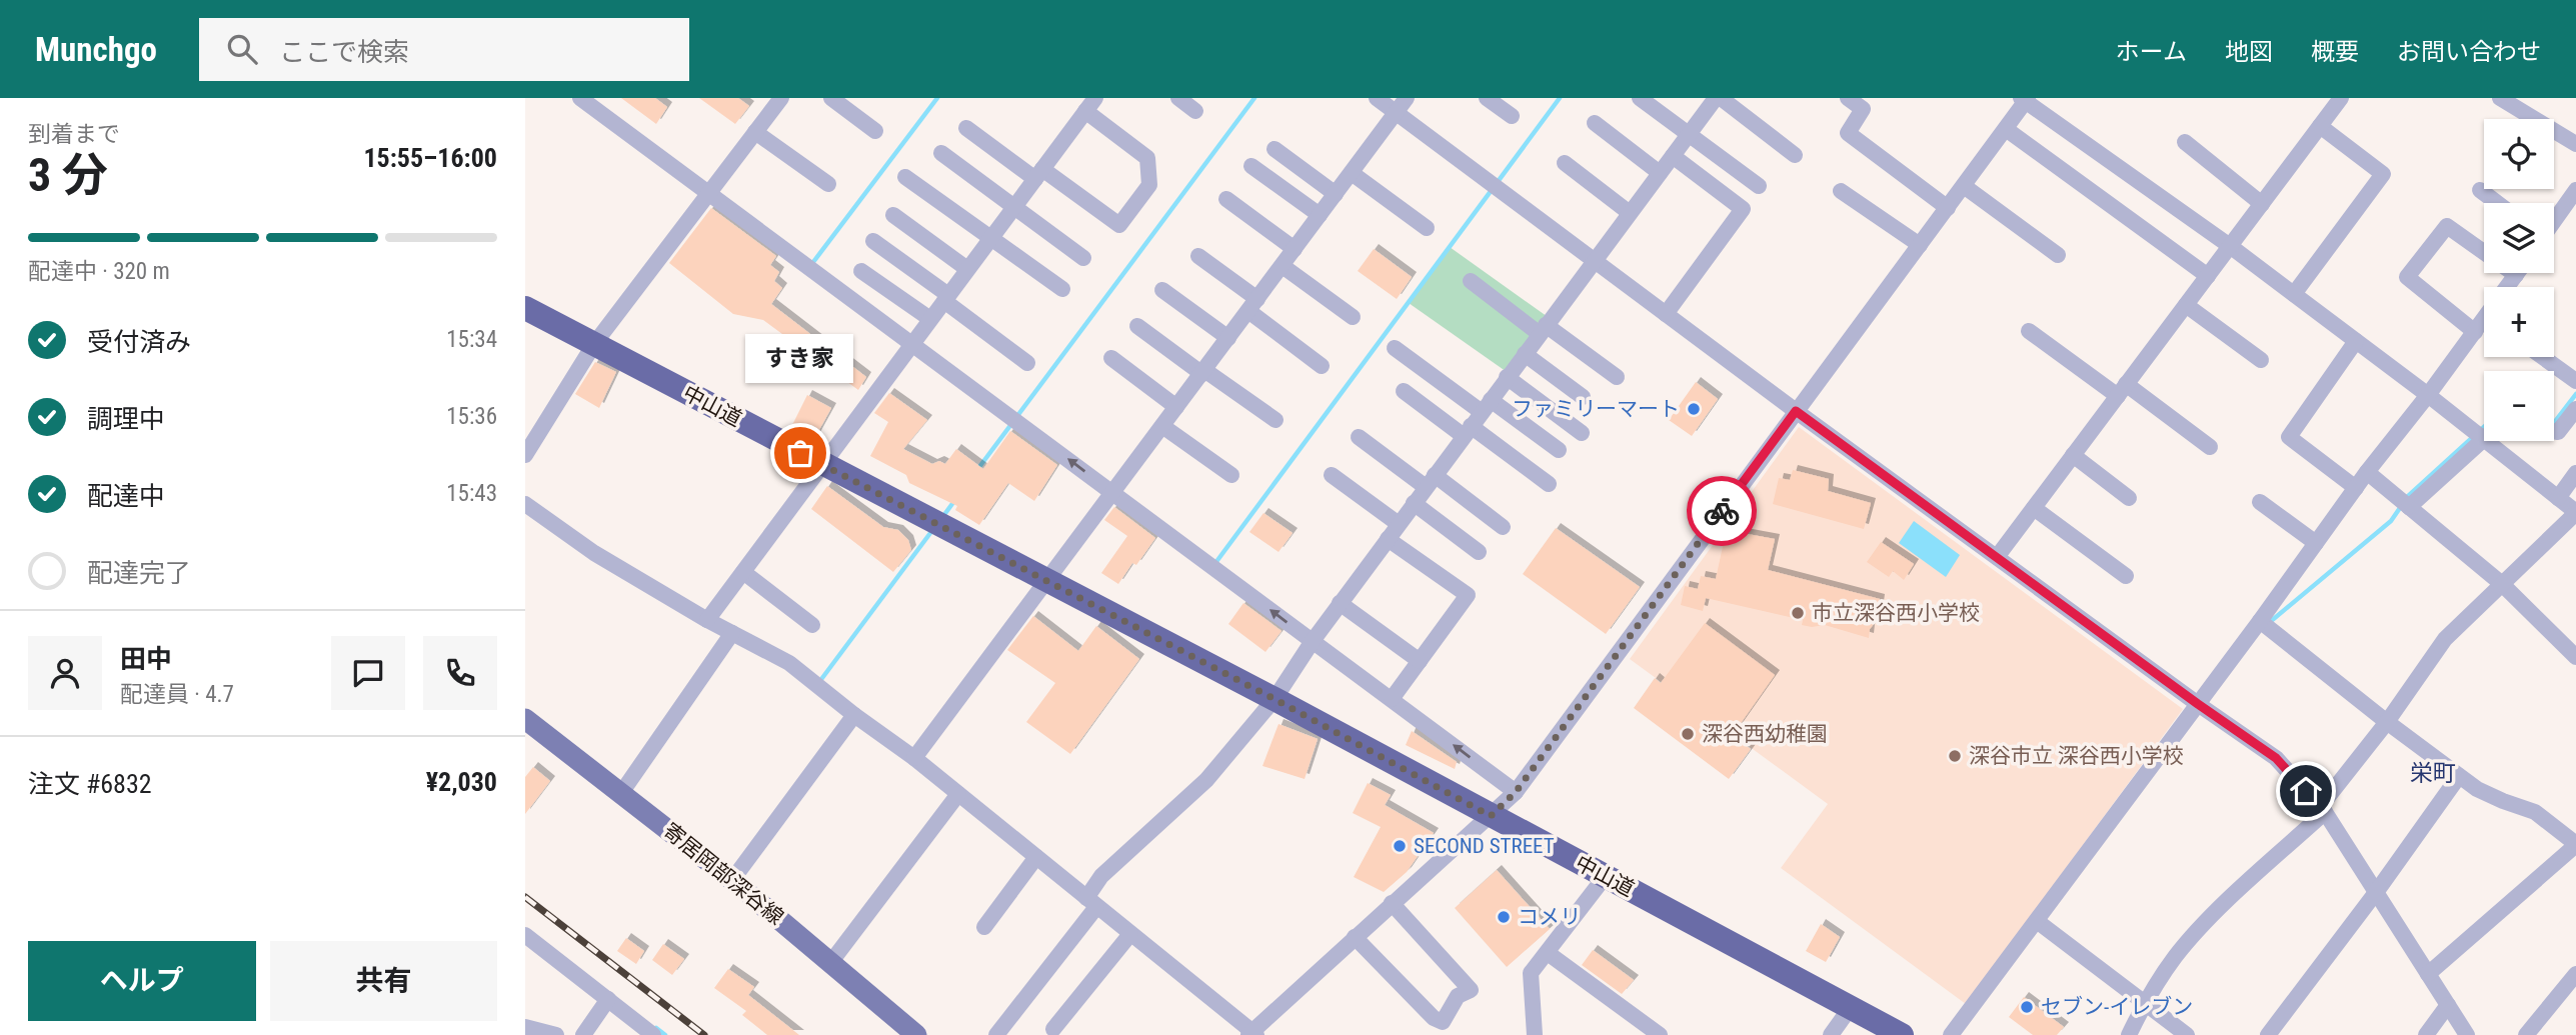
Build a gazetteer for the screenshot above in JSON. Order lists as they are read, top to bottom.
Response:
{
  "streets": {
    "highway": ["中山道"],
    "main road": ["寄居岡部深谷線"]
  },
  "districts": ["栄町"],
  "places": [
    "ファミリーマート",
    "すき家",
    "市立深谷西小学校",
    "深谷西幼稚園",
    "深谷市立 深谷西小学校",
    "SECOND STREET",
    "コメリ",
    "セブン-イレブン"
  ],
  "page": {
    "header": "Munchgo",
    "search": "ここで検索",
    "nav": [
      "ホーム",
      "地図",
      "概要",
      "お問い合わせ"
    ],
    "heading": ["3 分", "到着まで", "15:55–16:00"],
    "panel": [
      "田中",
      "配達員 · 4.7",
      "注文 #6832",
      "¥2,030"
    ],
    "map_buttons": ["+", "−"],
    "bar": "配達中 · 320 m",
    "list": [
      ["受付済み", "15:34"],
      ["調理中", "15:36"],
      ["配達中", "15:43"],
      "配達完了"
    ],
    "bubble": "すき家",
    "buttons": ["ヘルプ", "共有"]
  }
}
